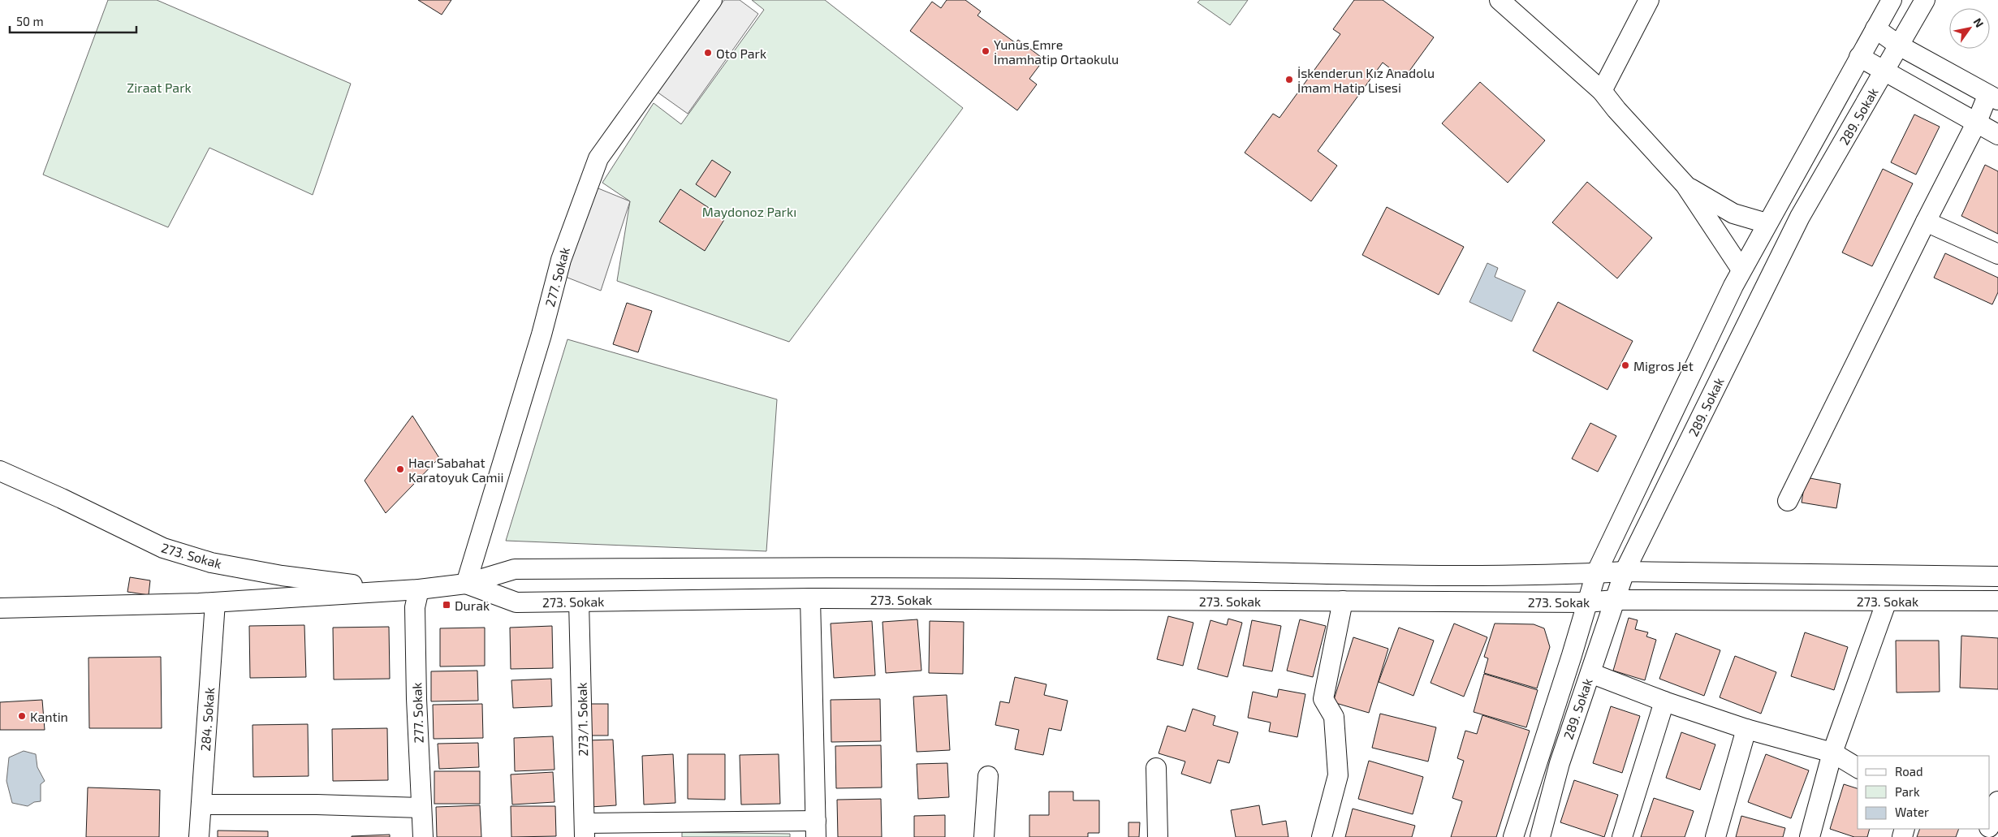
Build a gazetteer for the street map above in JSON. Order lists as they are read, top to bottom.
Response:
{
  "streets": {
    "street": [
      "289. Sokak",
      "277. Sokak",
      "273. Sokak",
      "284. Sokak",
      "273/1. Sokak"
    ]
  },
  "crossings": [
    ["289. Sokak", "273. Sokak"],
    ["277. Sokak", "273. Sokak"],
    ["273. Sokak", "284. Sokak"],
    ["273. Sokak", "273/1. Sokak"]
  ],
  "parks": ["Ziraat Park", "Maydonoz Parkı"],
  "places": {
    "other": [
      "Yunus Emre İmamhatip Ortaokulu",
      "Oto Park",
      "İskenderun Kız Anadolu İmam Hatip Lisesi",
      "Migros Jet",
      "Hacı Sabahat Karatoyuk Camii",
      "Kantin"
    ],
    "transit": ["Durak"]
  },
  "legend": ["Road", "Park", "Water"],
  "scale_bar": "50 m",
  "north": "top right"
}
